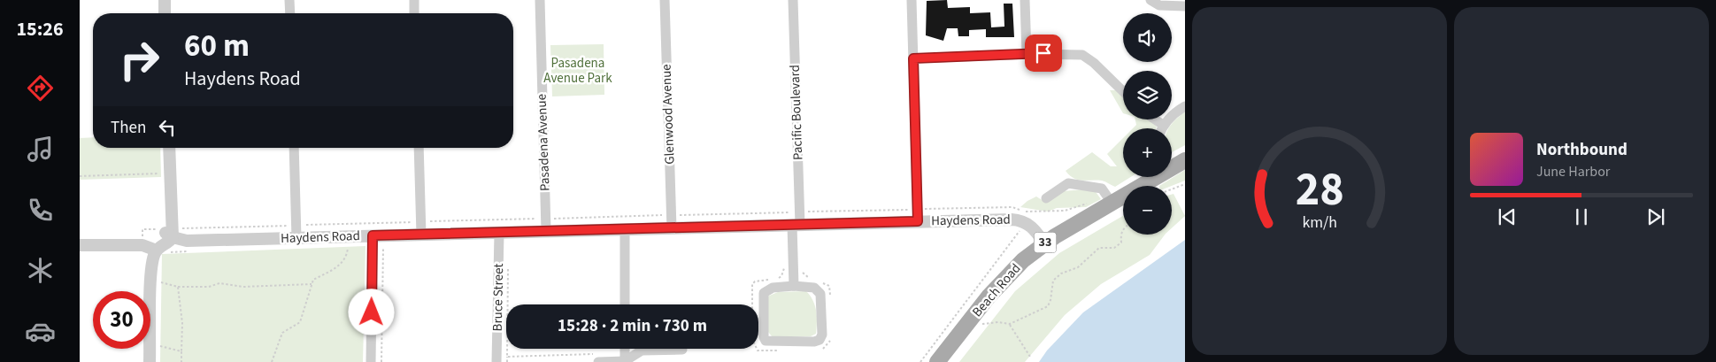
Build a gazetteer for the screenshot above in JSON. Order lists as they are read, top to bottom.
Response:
{
  "streets": {
    "main road": ["33", "Beach Road"],
    "street": [
      "Pacific Boulevard",
      "Glenwood Avenue",
      "Pasadena Avenue",
      "Haydens Road",
      "Bruce Street"
    ]
  },
  "crossings": [
    ["Pacific Boulevard", "Haydens Road"],
    ["Glenwood Avenue", "Haydens Road"],
    ["Pasadena Avenue", "Haydens Road"],
    ["Haydens Road", "Beach Road"],
    ["Haydens Road", "Bruce Street"]
  ],
  "parks": ["Pasadena Avenue Park"],
  "page": {
    "tabs": "15:26",
    "map_buttons": ["+", "−"],
    "turn": ["60 m", "Haydens Road"],
    "then": "Then",
    "song": ["Northbound", "June Harbor"],
    "limit": "30",
    "trip": "15:28 · 2 min · 730 m",
    "gauge": ["28", "km/h"]
  }
}
